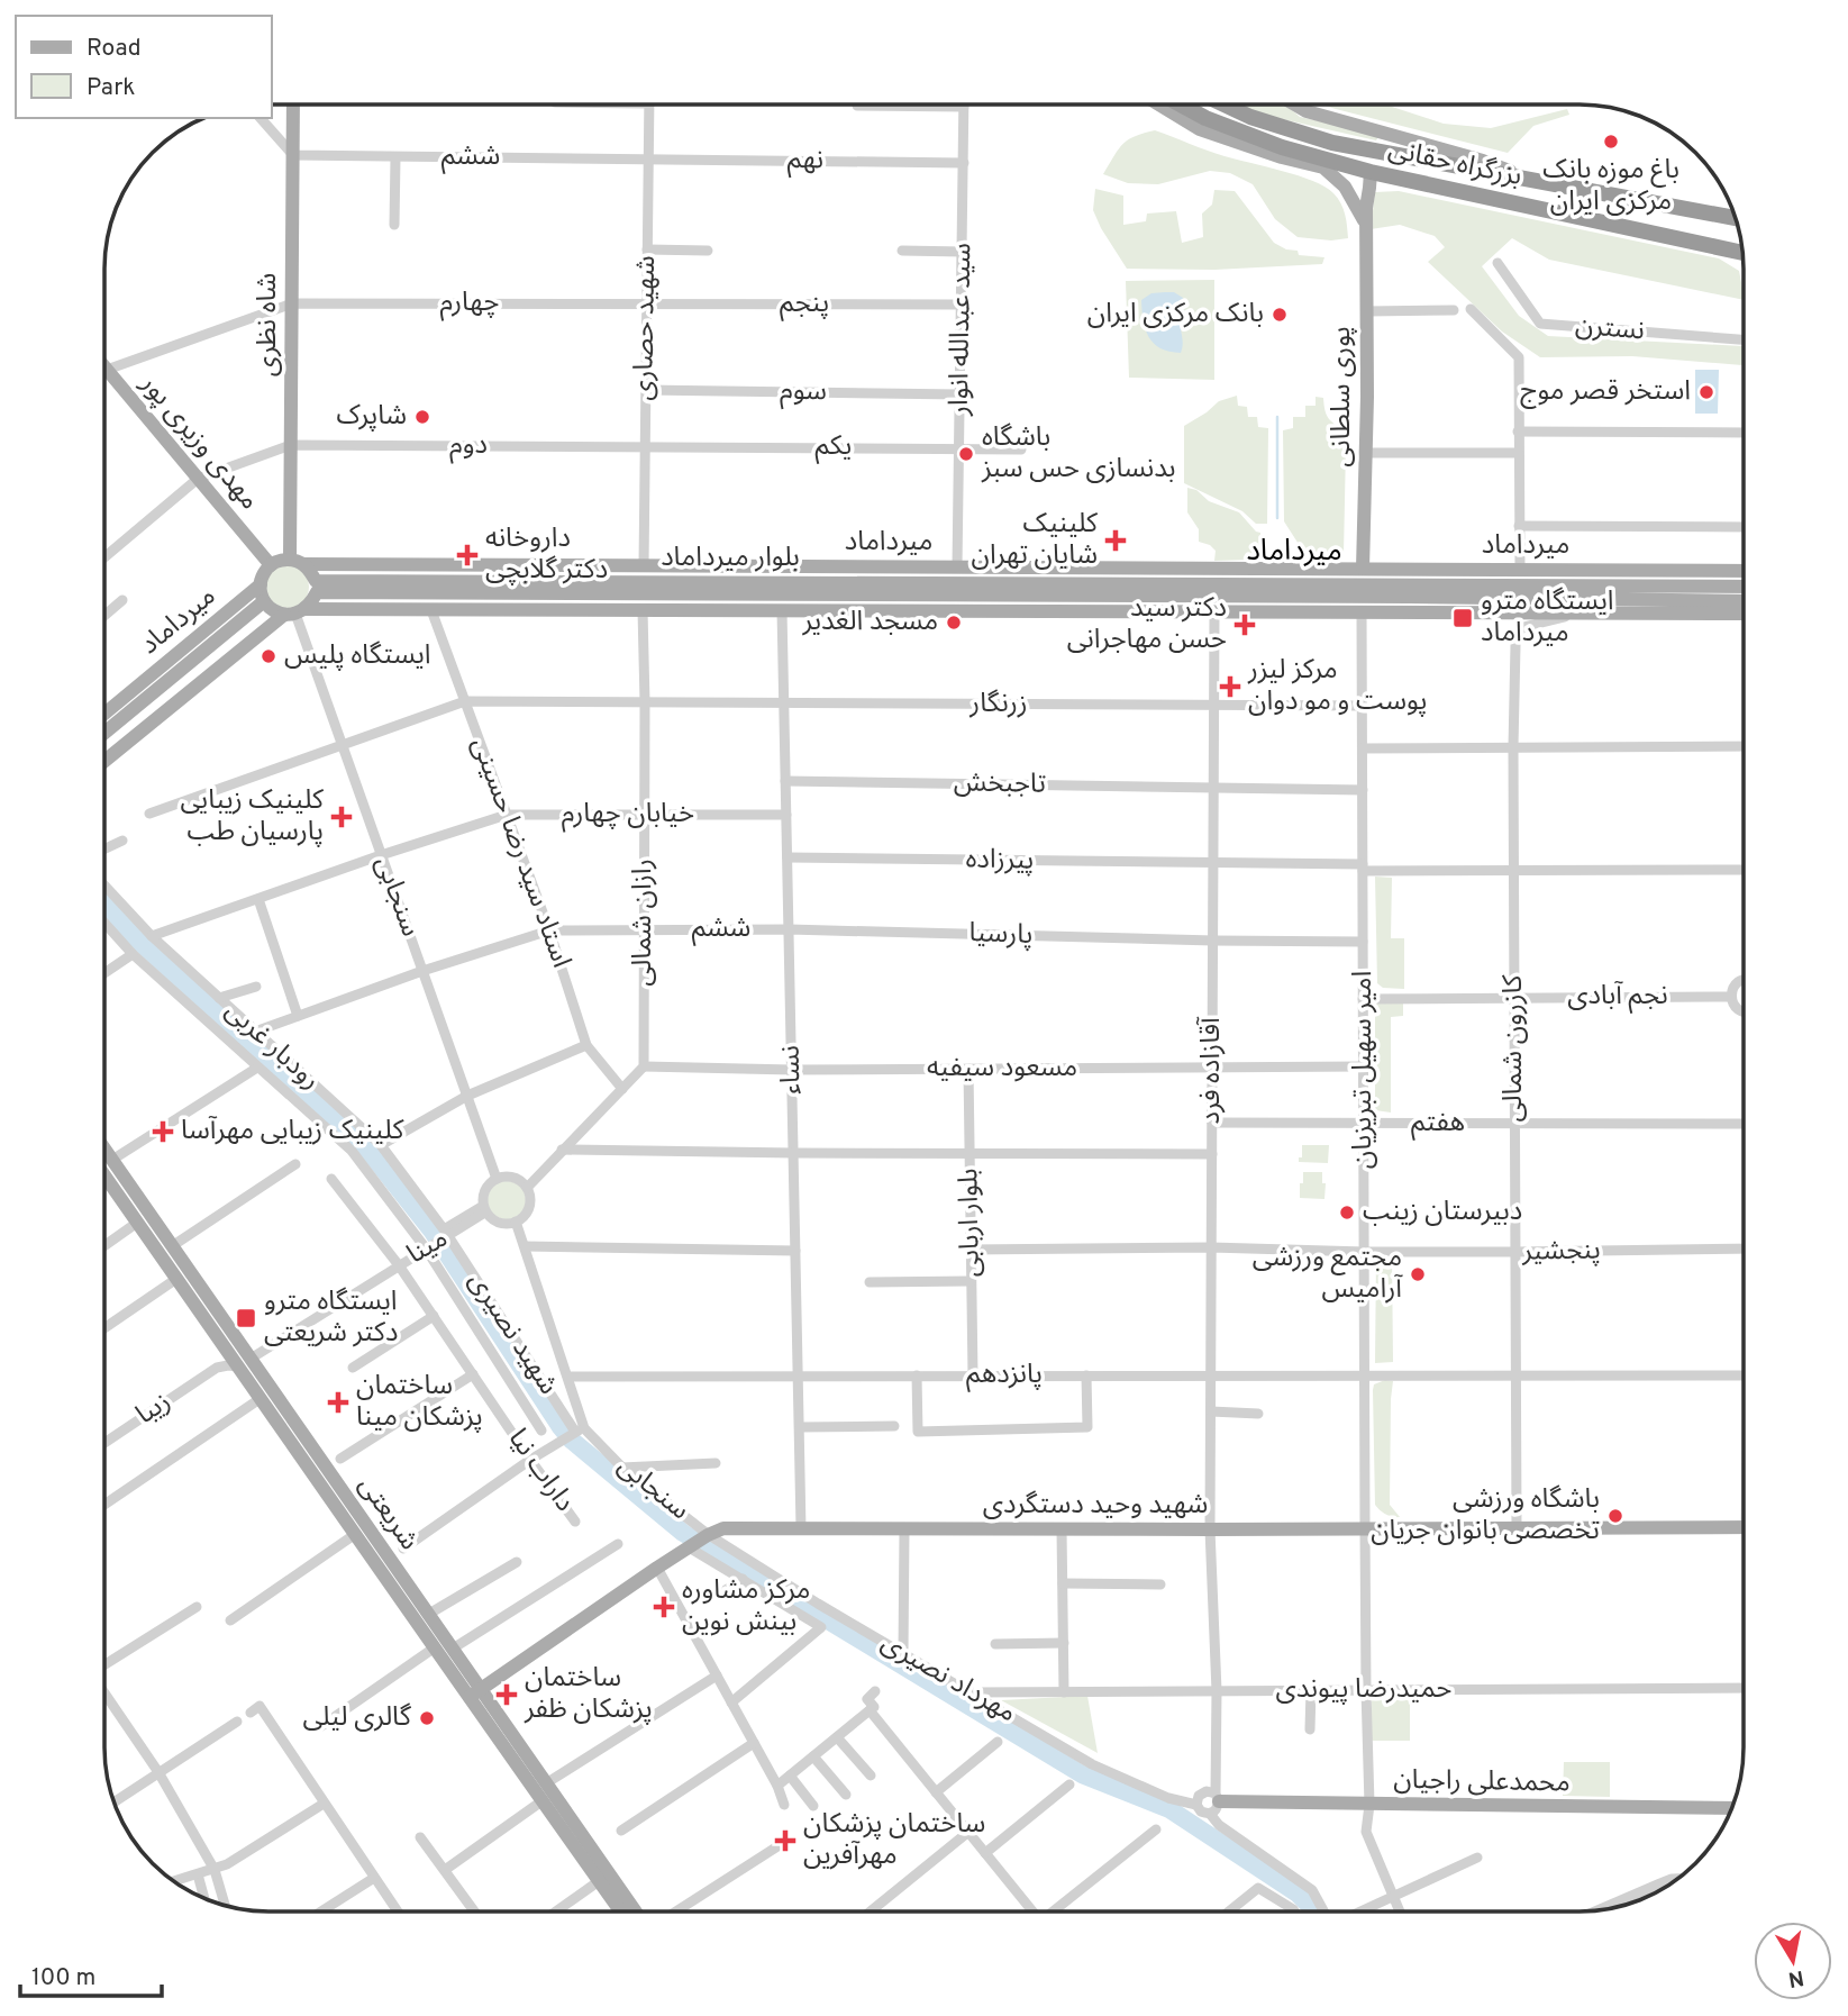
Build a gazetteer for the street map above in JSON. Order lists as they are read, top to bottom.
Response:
{
  "streets": {
    "highway": ["بزرگراه حقانی"],
    "main road": [
      "شاه نظری",
      "پوری سلطانی",
      "مهدی وزیری پور",
      "میرداماد",
      "بلوار میرداماد",
      "شهید وحید دستگردی",
      "شریعتی",
      "محمدعلی راجیان"
    ],
    "street": [
      "ششم",
      "نهم",
      "چهارم",
      "پنجم",
      "شهید حصاری",
      "سید عبدالله انوار",
      "نسترن",
      "سوم",
      "دوم",
      "یکم",
      "زرنگار",
      "تاجبخش",
      "خیابان چهارم",
      "استاد سید رضا حسینی",
      "پیرزاده",
      "سنجابی",
      "رازان شمالی",
      "پارسیا",
      "نجم آبادی",
      "رودبار غربی",
      "کازرون شمالی",
      "مسعود سیفیه",
      "نساء",
      "امیر سهیل تبریزیان",
      "آقازاده فرد",
      "هفتم",
      "بلوار اربابی",
      "مینا",
      "پنجشیر",
      "شهید نصیری",
      "پانزدهم",
      "زیبا",
      "داراب نیا",
      "مهرداد نصیری",
      "حمیدرضا پیوندی"
    ]
  },
  "crossings": [
    ["ششم", "نهم"],
    ["ششم", "شاه نظری"],
    ["ششم", "شهید حصاری"],
    ["ششم", "استاد سید رضا حسینی"],
    ["ششم", "سنجابی"],
    ["ششم", "رازان شمالی"],
    ["ششم", "پارسیا"],
    ["ششم", "نساء"],
    ["نهم", "شهید حصاری"],
    ["نهم", "سید عبدالله انوار"],
    ["بزرگراه حقانی", "پوری سلطانی"],
    ["چهارم", "پنجم"],
    ["چهارم", "شاه نظری"],
    ["چهارم", "شهید حصاری"],
    ["چهارم", "مهدی وزیری پور"],
    ["پنجم", "شهید حصاری"],
    ["پنجم", "سید عبدالله انوار"],
    ["شاه نظری", "مهدی وزیری پور"],
    ["شاه نظری", "دوم"],
    ["شاه نظری", "میرداماد"],
    ["شاه نظری", "بلوار میرداماد"],
    ["شاه نظری", "سنجابی"],
    ["شهید حصاری", "سوم"],
    ["شهید حصاری", "دوم"],
    ["شهید حصاری", "یکم"],
    ["شهید حصاری", "میرداماد"],
    ["سید عبدالله انوار", "سوم"],
    ["سید عبدالله انوار", "یکم"],
    ["سید عبدالله انوار", "میرداماد"],
    ["پوری سلطانی", "میرداماد"],
    ["مهدی وزیری پور", "میرداماد"],
    ["مهدی وزیری پور", "بلوار میرداماد"],
    ["مهدی وزیری پور", "سنجابی"],
    ["دوم", "یکم"],
    ["میرداماد", "بلوار میرداماد"],
    ["میرداماد", "سنجابی"],
    ["بلوار میرداماد", "سنجابی"],
    ["زرنگار", "نساء"],
    ["زرنگار", "امیر سهیل تبریزیان"],
    ["زرنگار", "آقازاده فرد"],
    ["تاجبخش", "نساء"],
    ["تاجبخش", "امیر سهیل تبریزیان"],
    ["تاجبخش", "آقازاده فرد"],
    ["خیابان چهارم", "استاد سید رضا حسینی"],
    ["خیابان چهارم", "سنجابی"],
    ["خیابان چهارم", "رازان شمالی"],
    ["خیابان چهارم", "نساء"],
    ["پیرزاده", "کازرون شمالی"],
    ["پیرزاده", "نساء"],
    ["پیرزاده", "امیر سهیل تبریزیان"],
    ["پیرزاده", "آقازاده فرد"],
    ["سنجابی", "مینا"],
    ["سنجابی", "شهید نصیری"],
    ["سنجابی", "پانزدهم"],
    ["سنجابی", "شهید وحید دستگردی"],
    ["سنجابی", "مهرداد نصیری"],
    ["رازان شمالی", "مسعود سیفیه"],
    ["پارسیا", "نساء"],
    ["پارسیا", "امیر سهیل تبریزیان"],
    ["پارسیا", "آقازاده فرد"],
    ["نجم آبادی", "کازرون شمالی"],
    ["نجم آبادی", "امیر سهیل تبریزیان"],
    ["رودبار غربی", "مینا"],
    ["رودبار غربی", "شهید نصیری"],
    ["کازرون شمالی", "هفتم"],
    ["کازرون شمالی", "پنجشیر"],
    ["کازرون شمالی", "پانزدهم"],
    ["کازرون شمالی", "شهید وحید دستگردی"],
    ["مسعود سیفیه", "نساء"],
    ["مسعود سیفیه", "امیر سهیل تبریزیان"],
    ["مسعود سیفیه", "آقازاده فرد"],
    ["مسعود سیفیه", "بلوار اربابی"],
    ["نساء", "پانزدهم"],
    ["نساء", "شهید وحید دستگردی"],
    ["امیر سهیل تبریزیان", "هفتم"],
    ["امیر سهیل تبریزیان", "پنجشیر"],
    ["امیر سهیل تبریزیان", "پانزدهم"],
    ["امیر سهیل تبریزیان", "شهید وحید دستگردی"],
    ["امیر سهیل تبریزیان", "حمیدرضا پیوندی"],
    ["امیر سهیل تبریزیان", "محمدعلی راجیان"],
    ["آقازاده فرد", "هفتم"],
    ["آقازاده فرد", "پنجشیر"],
    ["آقازاده فرد", "پانزدهم"],
    ["آقازاده فرد", "شهید وحید دستگردی"],
    ["آقازاده فرد", "مهرداد نصیری"],
    ["آقازاده فرد", "حمیدرضا پیوندی"],
    ["آقازاده فرد", "محمدعلی راجیان"],
    ["بلوار اربابی", "پنجشیر"],
    ["بلوار اربابی", "پانزدهم"],
    ["مینا", "شهید نصیری"],
    ["مینا", "زیبا"],
    ["مینا", "داراب نیا"],
    ["مینا", "شریعتی"],
    ["زیبا", "شریعتی"],
    ["شهید وحید دستگردی", "شریعتی"],
    ["شهید وحید دستگردی", "مهرداد نصیری"],
    ["مهرداد نصیری", "حمیدرضا پیوندی"],
    ["مهرداد نصیری", "محمدعلی راجیان"]
  ],
  "districts": ["میرداماد"],
  "places": {
    "other": [
      "باغ موزه بانک مرکزی ایران",
      "بانک مرکزی ایران",
      "استخر قصر موج",
      "شاپرک",
      "باشگاه بدنسازی حس سبز",
      "مسجد الغدیر",
      "ایستگاه پلیس",
      "دبیرستان زینب",
      "مجتمع ورزشی آرامیس",
      "باشگاه ورزشی تخصصی بانوان جریان",
      "گالری لیلی"
    ],
    "health": [
      "کلینیک شایان تهران",
      "داروخانه دکتر گلابچی",
      "دکتر سید حسن مهاجرانی",
      "مرکز لیزر پوست و مو دوان",
      "کلینیک زیبایی پارسیان طب",
      "کلینیک زیبایی مهرآسا",
      "ساختمان پزشكان مينا",
      "مرکز مشاوره بینش نوین",
      "ساختمان پزشکان ظفر",
      "ساختمان پزشکان مهرآفرین"
    ],
    "transit": ["ایستگاه مترو میرداماد", "ایستگاه مترو دکتر شریعتی"]
  },
  "legend": ["Road", "Park"],
  "scale_bar": "100 m",
  "north": "bottom"
}
